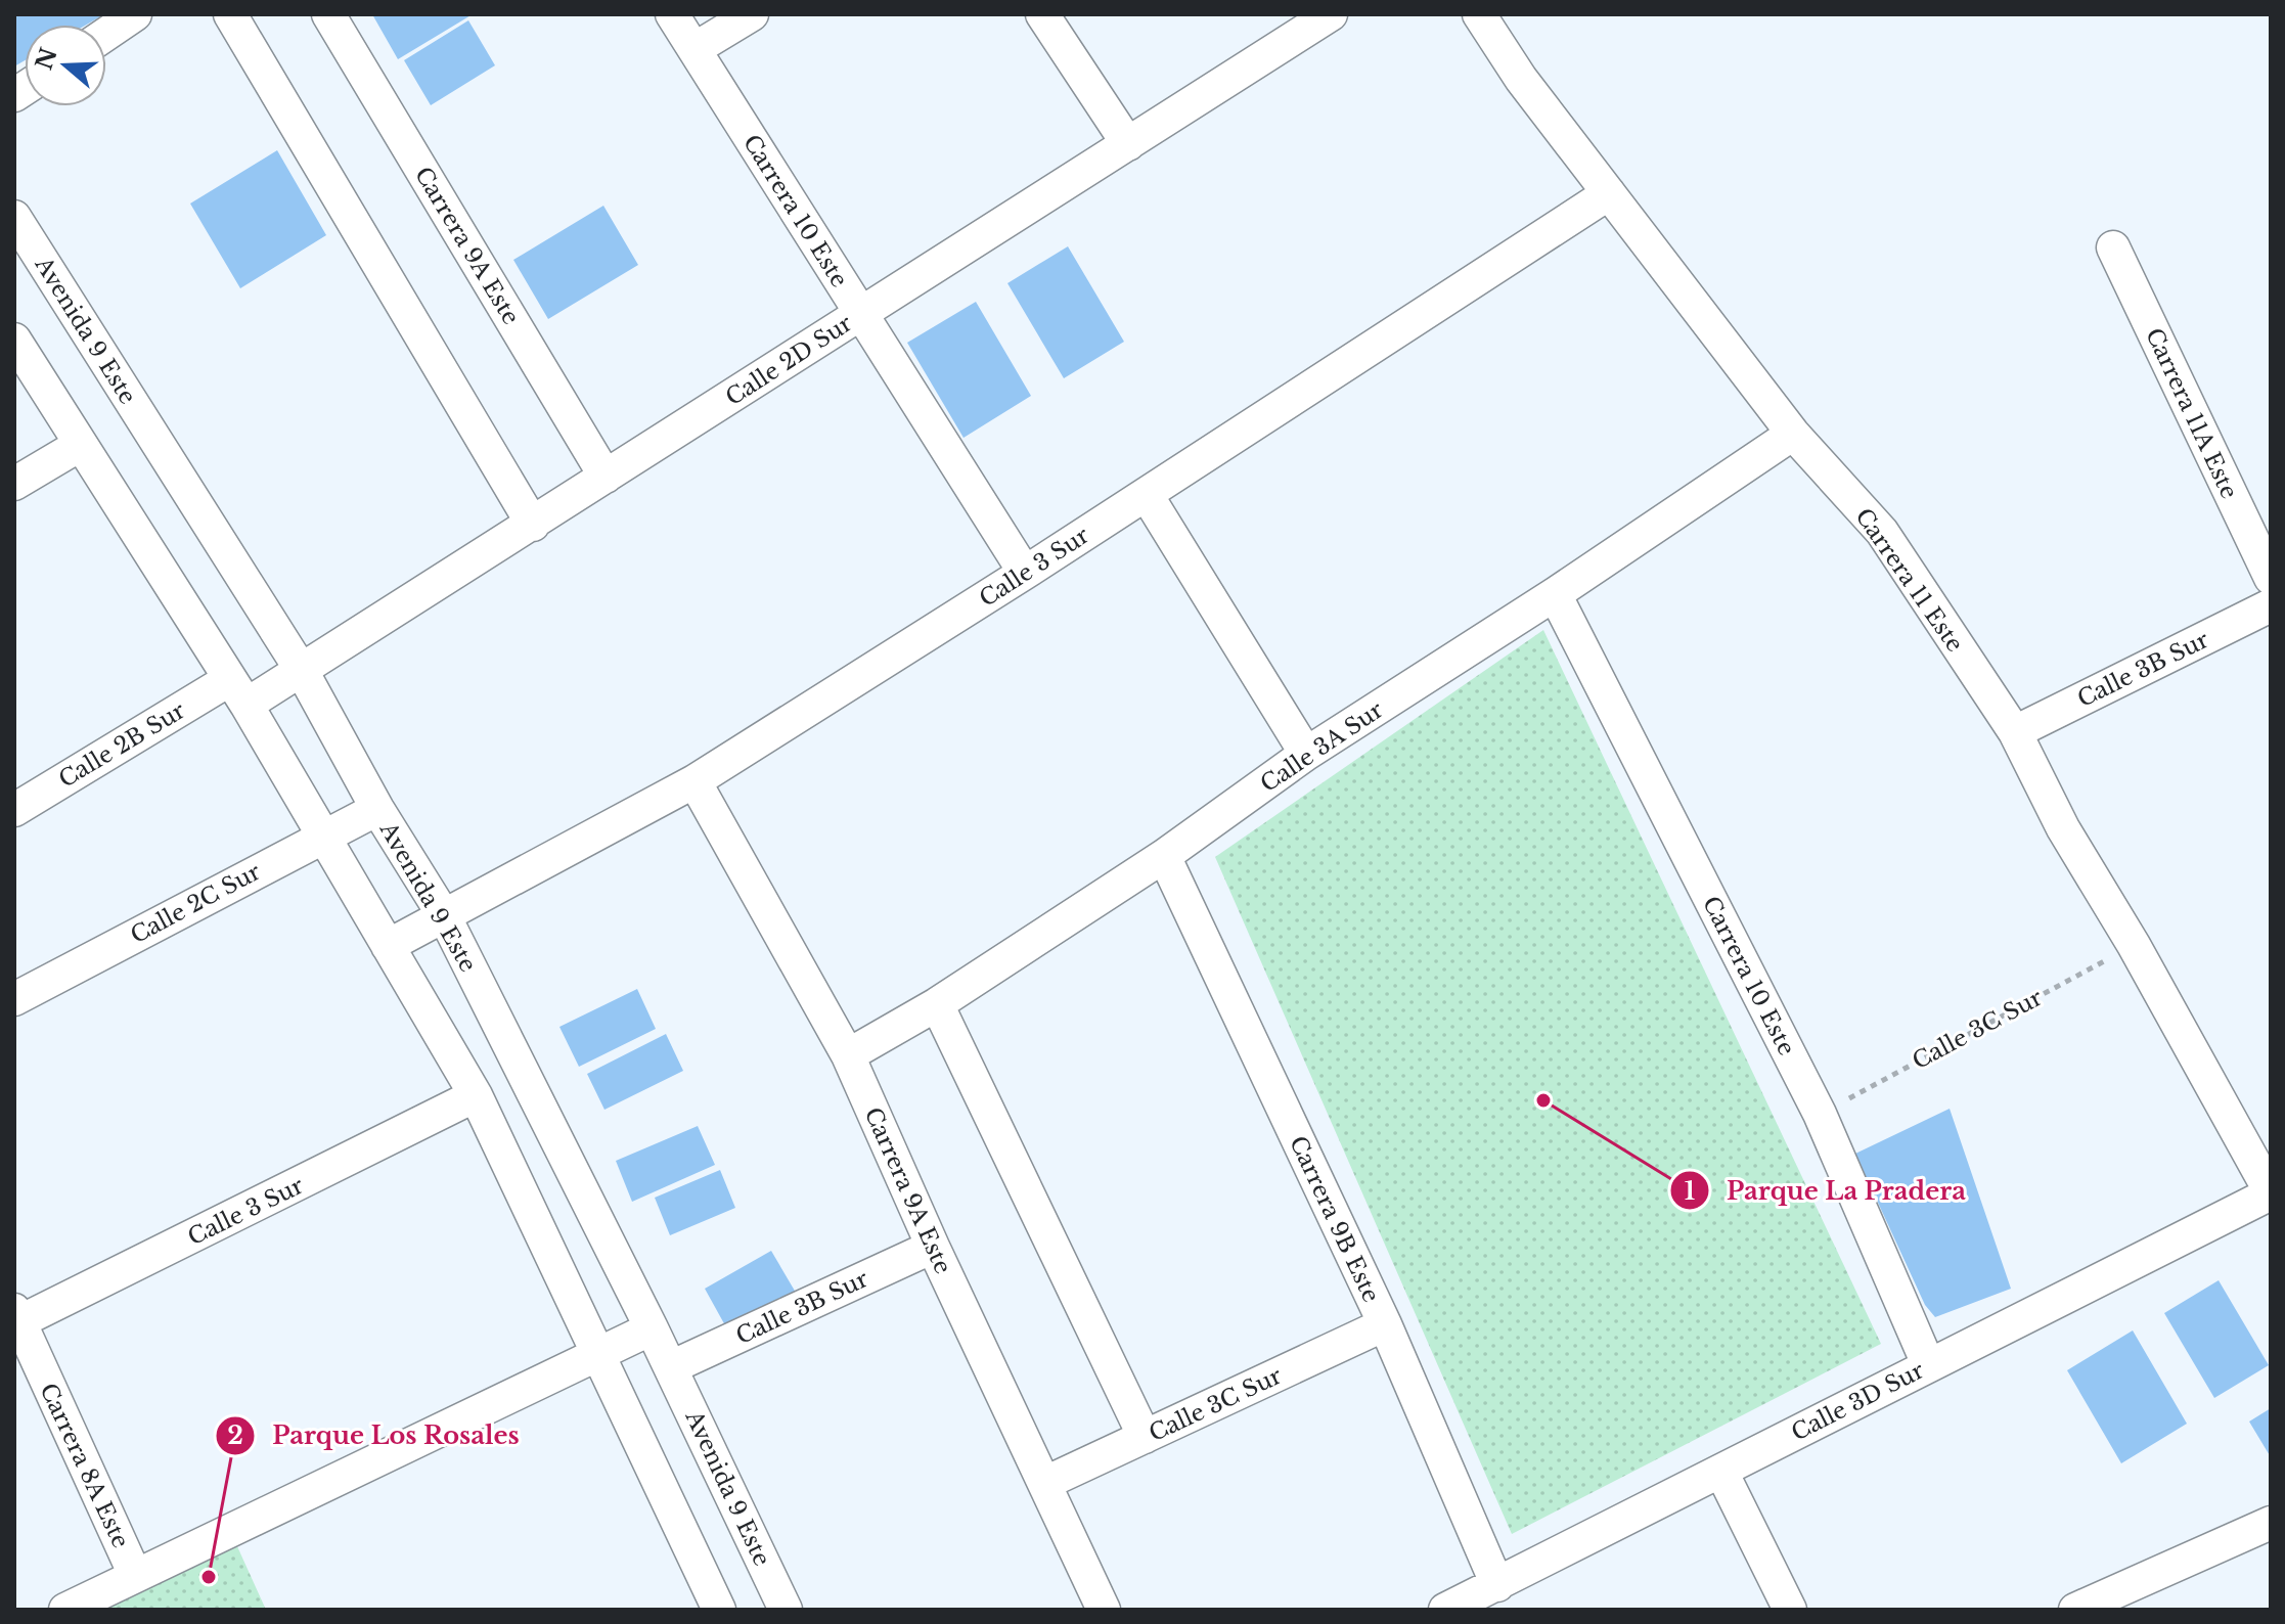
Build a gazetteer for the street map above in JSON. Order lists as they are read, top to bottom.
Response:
{
  "streets": {
    "street": [
      "Carrera 10 Este",
      "Carrera 9A Este",
      "Avenida 9 Este",
      "Calle 2D Sur",
      "Carrera 11A Este",
      "Calle 3 Sur",
      "Carrera 11 Este",
      "Calle 3B Sur",
      "Calle 2B Sur",
      "Calle 3A Sur",
      "Calle 2C Sur",
      "Calle 3C Sur",
      "Carrera 9B Este",
      "Calle 3D Sur",
      "Carrera 8A Este"
    ]
  },
  "crossings": [
    ["Carrera 10 Este", "Calle 2D Sur"],
    ["Carrera 10 Este", "Calle 3 Sur"],
    ["Carrera 10 Este", "Calle 3A Sur"],
    ["Carrera 10 Este", "Calle 3C Sur"],
    ["Carrera 10 Este", "Calle 3D Sur"],
    ["Carrera 9A Este", "Calle 2D Sur"],
    ["Carrera 9A Este", "Calle 3 Sur"],
    ["Carrera 9A Este", "Calle 3B Sur"],
    ["Carrera 9A Este", "Calle 3A Sur"],
    ["Carrera 9A Este", "Calle 3C Sur"],
    ["Avenida 9 Este", "Calle 2D Sur"],
    ["Avenida 9 Este", "Calle 3 Sur"],
    ["Avenida 9 Este", "Calle 3B Sur"],
    ["Avenida 9 Este", "Calle 2C Sur"],
    ["Calle 2D Sur", "Calle 2B Sur"],
    ["Calle 3 Sur", "Carrera 11 Este"],
    ["Calle 3 Sur", "Carrera 8A Este"],
    ["Carrera 11 Este", "Calle 3B Sur"],
    ["Carrera 11 Este", "Calle 3A Sur"],
    ["Carrera 11 Este", "Calle 3C Sur"],
    ["Carrera 11 Este", "Calle 3D Sur"],
    ["Calle 3A Sur", "Carrera 9B Este"],
    ["Calle 3C Sur", "Carrera 9B Este"],
    ["Carrera 9B Este", "Calle 3D Sur"]
  ],
  "places": ["Parque La Pradera", "Parque Los Rosales"],
  "north": "left"
}
